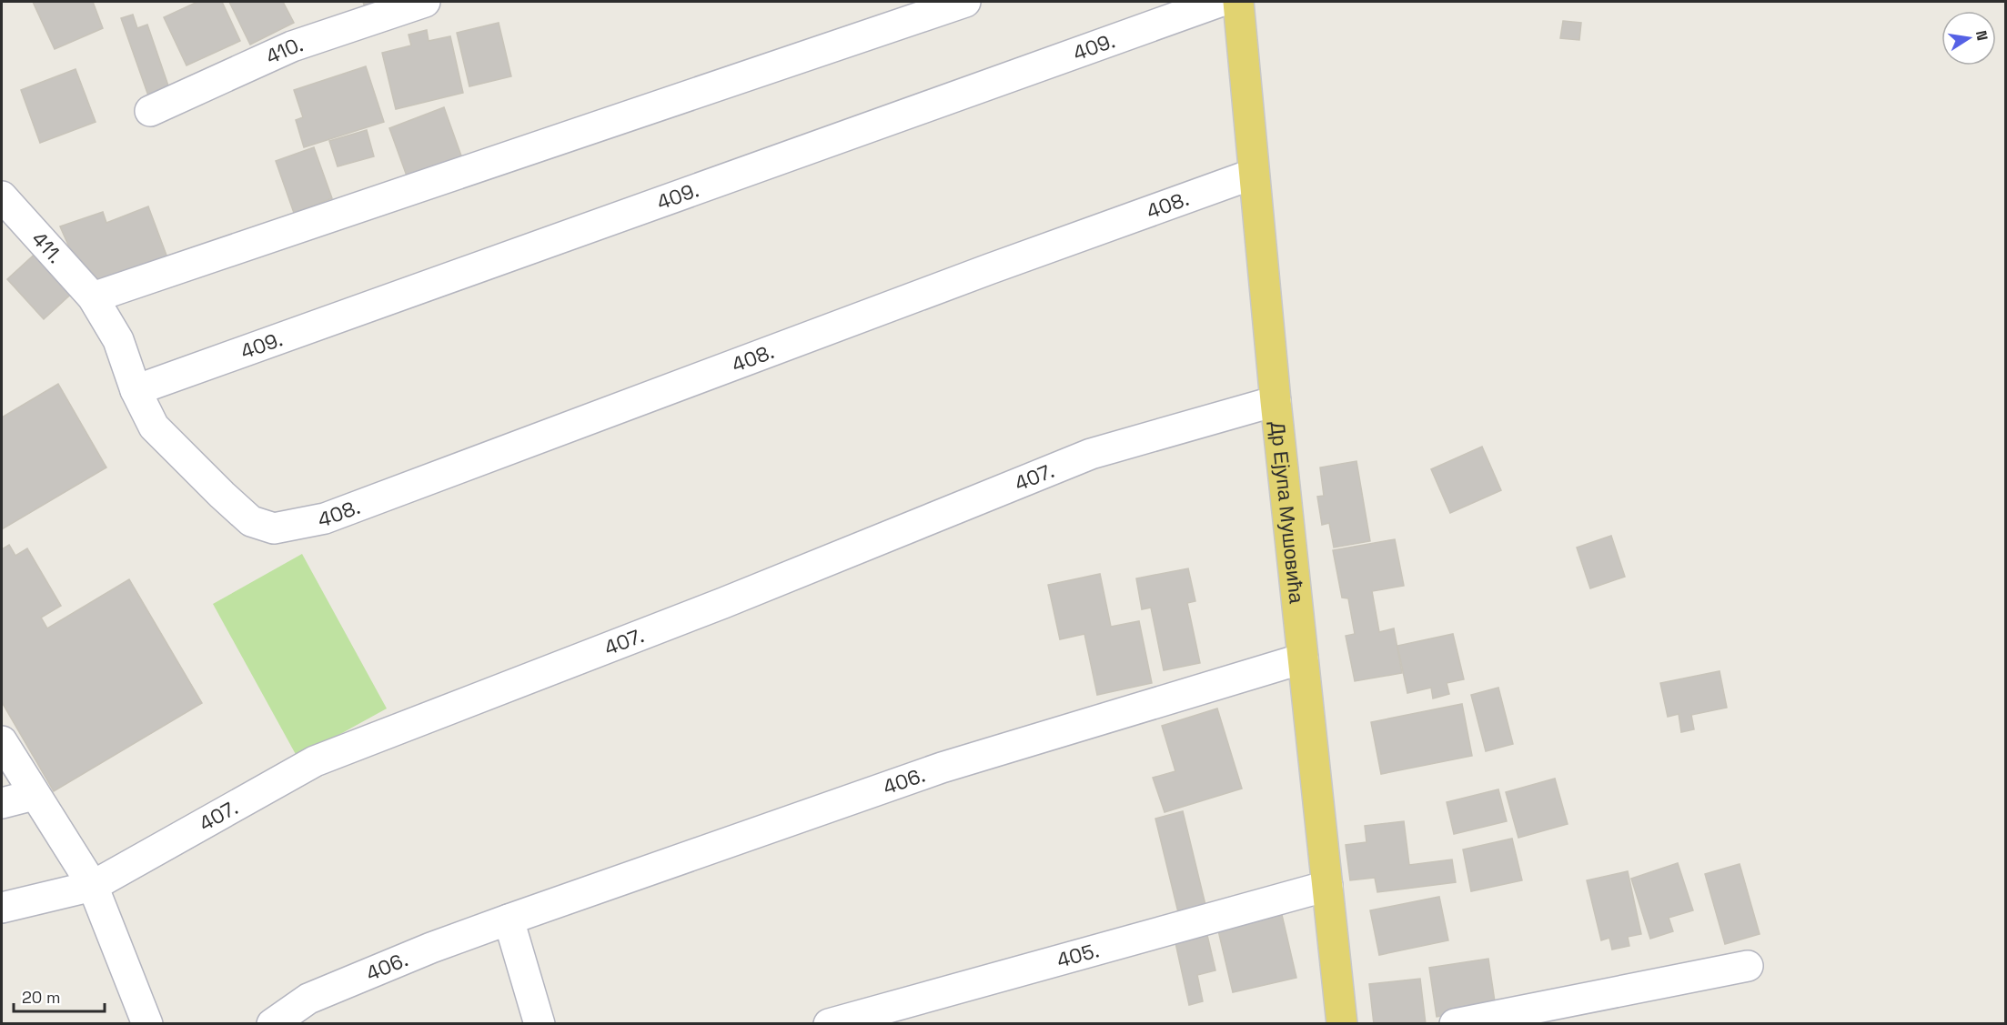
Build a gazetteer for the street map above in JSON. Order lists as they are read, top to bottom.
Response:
{
  "streets": {
    "main road": ["Др Ејупа Мушовића"],
    "street": [
      "409.",
      "410.",
      "408.",
      "411.",
      "407.",
      "406.",
      "405."
    ]
  },
  "crossings": [
    ["409.", "411."],
    ["408.", "411."],
    ["408.", "Др Ејупа Мушовића"],
    ["407.", "Др Ејупа Мушовића"],
    ["Др Ејупа Мушовића", "406."],
    ["Др Ејупа Мушовића", "405."]
  ],
  "scale_bar": "20 m",
  "north": "right"
}
